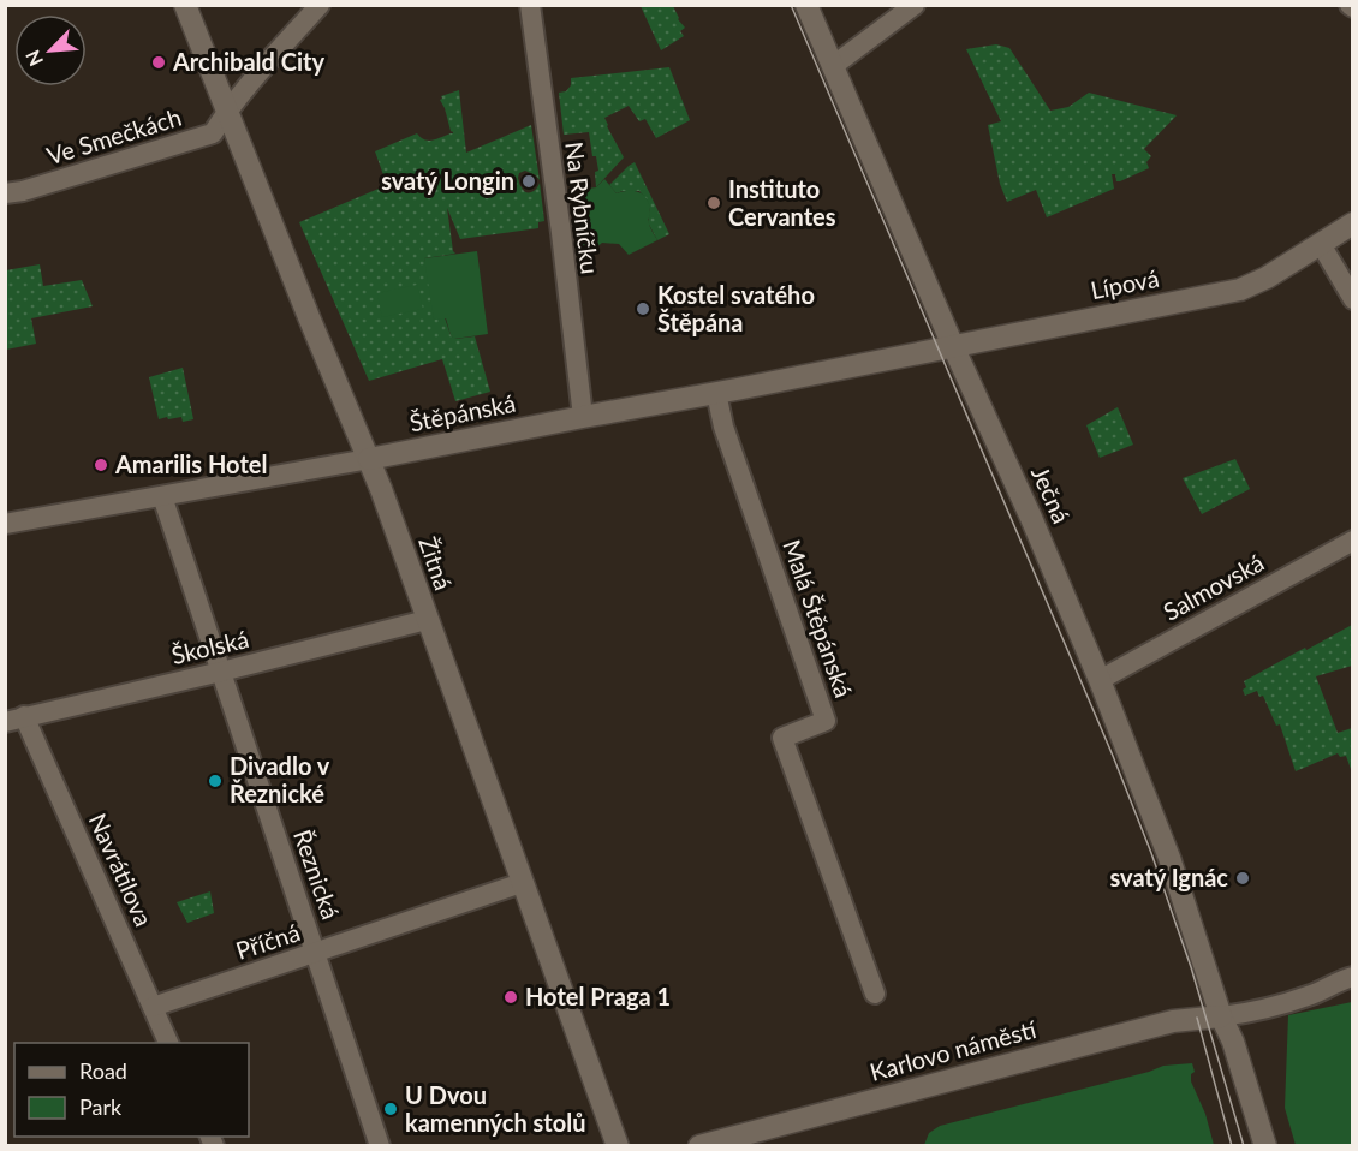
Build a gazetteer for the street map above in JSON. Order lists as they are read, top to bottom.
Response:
{
  "streets": {
    "main road": [
      "Lípová",
      "Štěpánská",
      "Ječná",
      "Žitná",
      "Karlovo náměstí"
    ],
    "street": [
      "Ve Smečkách",
      "Na Rybníčku",
      "Salmovská",
      "Malá Štěpánská",
      "Školská",
      "Navrátilova",
      "Řeznická",
      "Příčná"
    ]
  },
  "crossings": [
    ["Ve Smečkách", "Žitná"],
    ["Na Rybníčku", "Štěpánská"],
    ["Lípová", "Štěpánská"],
    ["Lípová", "Ječná"],
    ["Štěpánská", "Žitná"],
    ["Štěpánská", "Malá Štěpánská"],
    ["Štěpánská", "Řeznická"],
    ["Ječná", "Salmovská"],
    ["Ječná", "Karlovo náměstí"],
    ["Žitná", "Školská"],
    ["Žitná", "Příčná"],
    ["Školská", "Navrátilova"],
    ["Školská", "Řeznická"],
    ["Navrátilova", "Příčná"],
    ["Řeznická", "Příčná"]
  ],
  "places": [
    "Archibald City",
    "svatý Longin",
    "Instituto Cervantes",
    "Kostel svatého Štěpána",
    "Amarilis Hotel",
    "Divadlo v Řeznické",
    "svatý Ignác",
    "Hotel Praga 1",
    "U Dvou kamenných stolů"
  ],
  "legend": ["Road", "Park"],
  "north": "bottom left"
}
